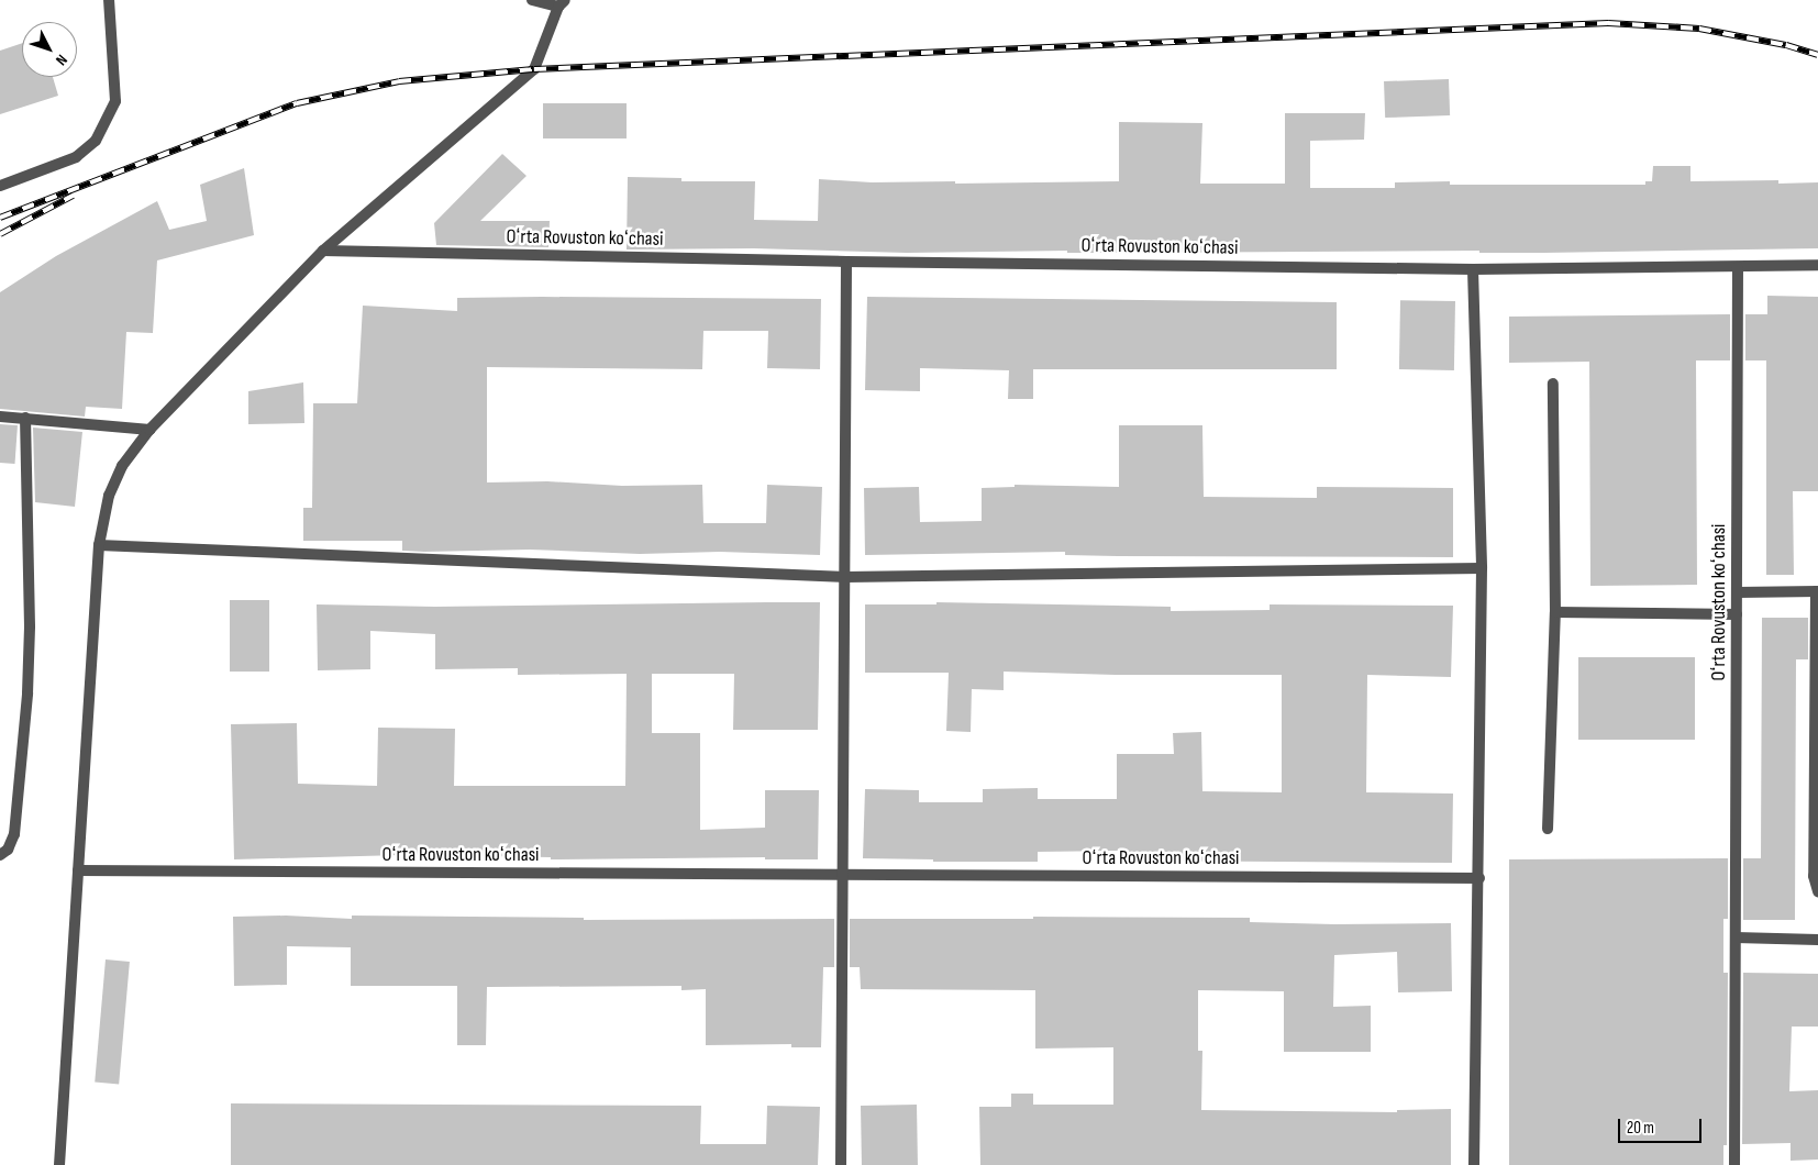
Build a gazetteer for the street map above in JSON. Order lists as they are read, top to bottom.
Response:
{
  "streets": {
    "street": ["Oʻrta Rovuston koʻchasi"]
  },
  "scale_bar": "20 m",
  "north": "bottom right"
}
